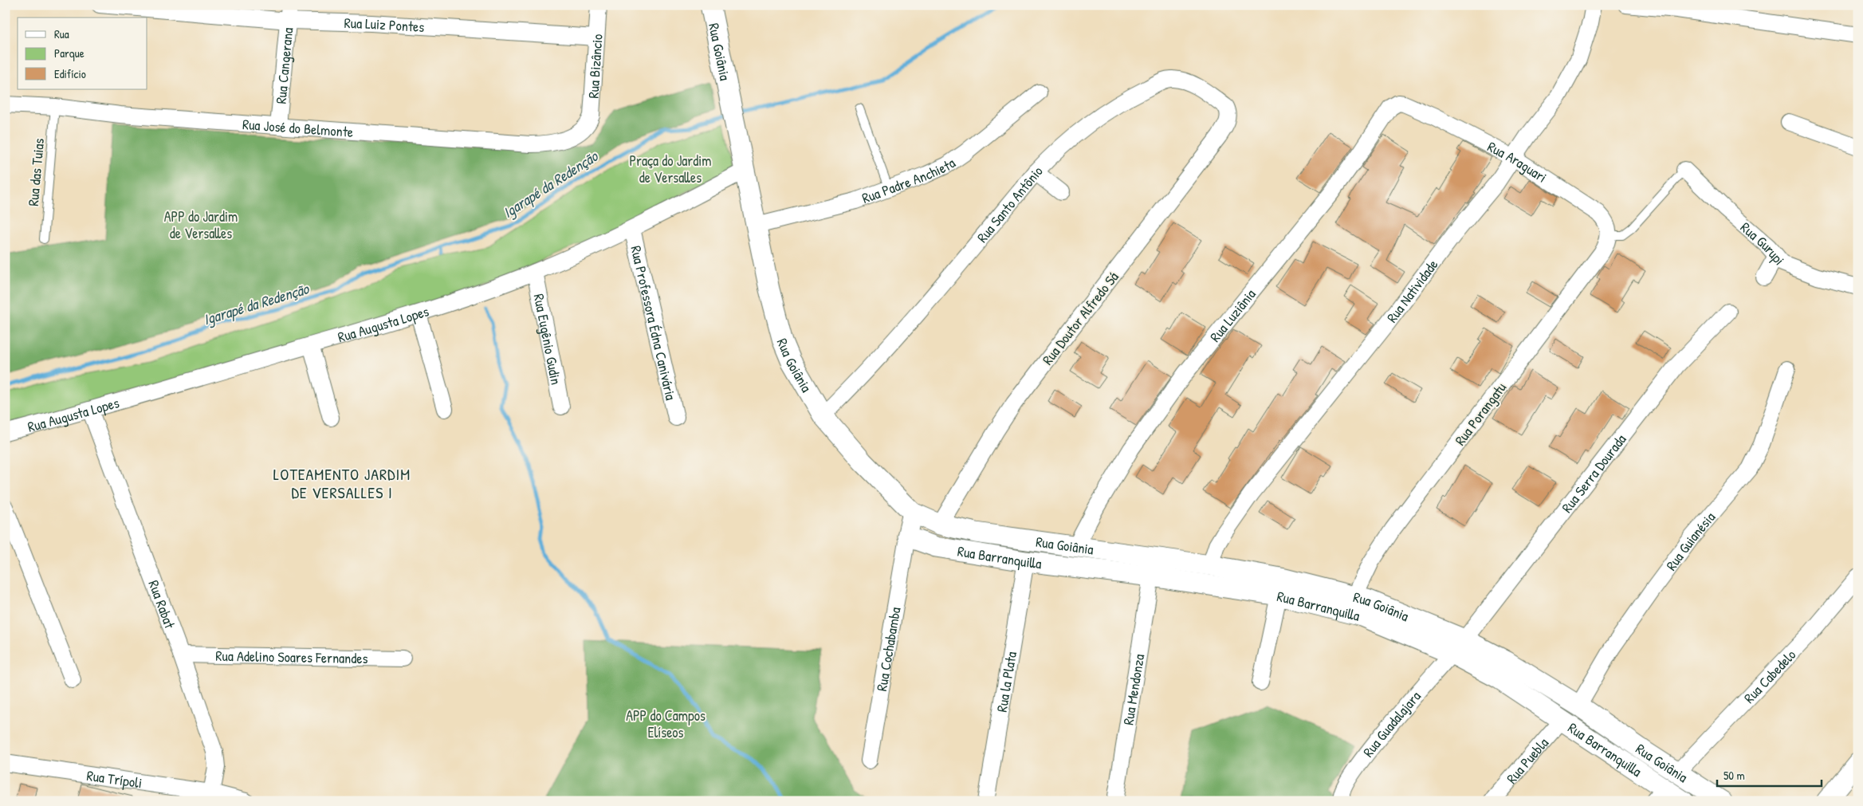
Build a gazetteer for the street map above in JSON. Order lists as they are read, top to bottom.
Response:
{
  "streets": {
    "street": [
      "Rua Luiz Pontes",
      "Rua Goiânia",
      "Rua Cangerana",
      "Rua Bizâncio",
      "Rua José do Belmonte",
      "Rua Araguari",
      "Rua Padre Anchieta",
      "Rua Santo Antônio",
      "Rua Gurupi",
      "Rua Natividade",
      "Rua Luziânia",
      "Rua Doutor Alfredo Sá",
      "Rua Augusta Lopes",
      "Rua Professora Édna Canivária",
      "Rua Eugênio Gudin",
      "Rua Porangatu",
      "Rua Serra Dourada",
      "Rua Guianésia",
      "Rua Barranquilla",
      "Rua Rabat",
      "Rua Cochabamba",
      "Rua Adelino Soares Fernandes",
      "Rua Cabedelo",
      "Rua la Plata",
      "Rua Mendonza",
      "Rua Guadalajara",
      "Rua Puebla",
      "Rua Trípoli"
    ],
    "lane": ["Rua das Tuias"]
  },
  "crossings": [
    ["Rua Luiz Pontes", "Rua Cangerana"],
    ["Rua Luiz Pontes", "Rua Bizâncio"],
    ["Rua Goiânia", "Rua Padre Anchieta"],
    ["Rua Goiânia", "Rua Santo Antônio"],
    ["Rua Goiânia", "Rua Natividade"],
    ["Rua Goiânia", "Rua Luziânia"],
    ["Rua Goiânia", "Rua Doutor Alfredo Sá"],
    ["Rua Goiânia", "Rua Augusta Lopes"],
    ["Rua Goiânia", "Rua Porangatu"],
    ["Rua Goiânia", "Rua Serra Dourada"],
    ["Rua Goiânia", "Rua Guianésia"],
    ["Rua Goiânia", "Rua Barranquilla"],
    ["Rua Goiânia", "Rua Cabedelo"],
    ["Rua Goiânia", "Rua Guadalajara"],
    ["Rua Cangerana", "Rua José do Belmonte"],
    ["Rua Bizâncio", "Rua José do Belmonte"],
    ["Rua José do Belmonte", "Rua das Tuias"],
    ["Rua Araguari", "Rua Natividade"],
    ["Rua Araguari", "Rua Luziânia"],
    ["Rua Araguari", "Rua Porangatu"],
    ["Rua Santo Antônio", "Rua Doutor Alfredo Sá"],
    ["Rua Augusta Lopes", "Rua Professora Édna Canivária"],
    ["Rua Augusta Lopes", "Rua Eugênio Gudin"],
    ["Rua Augusta Lopes", "Rua Rabat"],
    ["Rua Porangatu", "Rua Barranquilla"],
    ["Rua Serra Dourada", "Rua Barranquilla"],
    ["Rua Serra Dourada", "Rua Guadalajara"],
    ["Rua Barranquilla", "Rua Cochabamba"],
    ["Rua Barranquilla", "Rua la Plata"],
    ["Rua Barranquilla", "Rua Mendonza"],
    ["Rua Barranquilla", "Rua Guadalajara"],
    ["Rua Barranquilla", "Rua Puebla"],
    ["Rua Rabat", "Rua Adelino Soares Fernandes"],
    ["Rua Rabat", "Rua Trípoli"]
  ],
  "districts": ["LOTEAMENTO JARDIM DE VERSALLES I"],
  "water": ["Igarapé da Redenção"],
  "parks": ["Praça do Jardim de Versalles", "APP do Jardim de Versalles", "APP do Campos Elíseos"],
  "legend": ["Rua", "Parque", "Edifício"],
  "scale_bar": "50 m"
}
